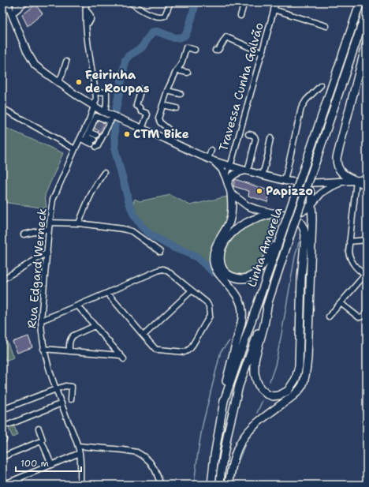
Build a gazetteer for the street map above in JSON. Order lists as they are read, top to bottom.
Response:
{
  "streets": {
    "highway": ["Linha Amarela"],
    "street": ["Travessa Cunha Galvão", "Rua Edgard Werneck"]
  },
  "places": ["Feirinha de Roupas", "CTM Bike", "Papizzo"],
  "scale_bar": "100 m"
}
